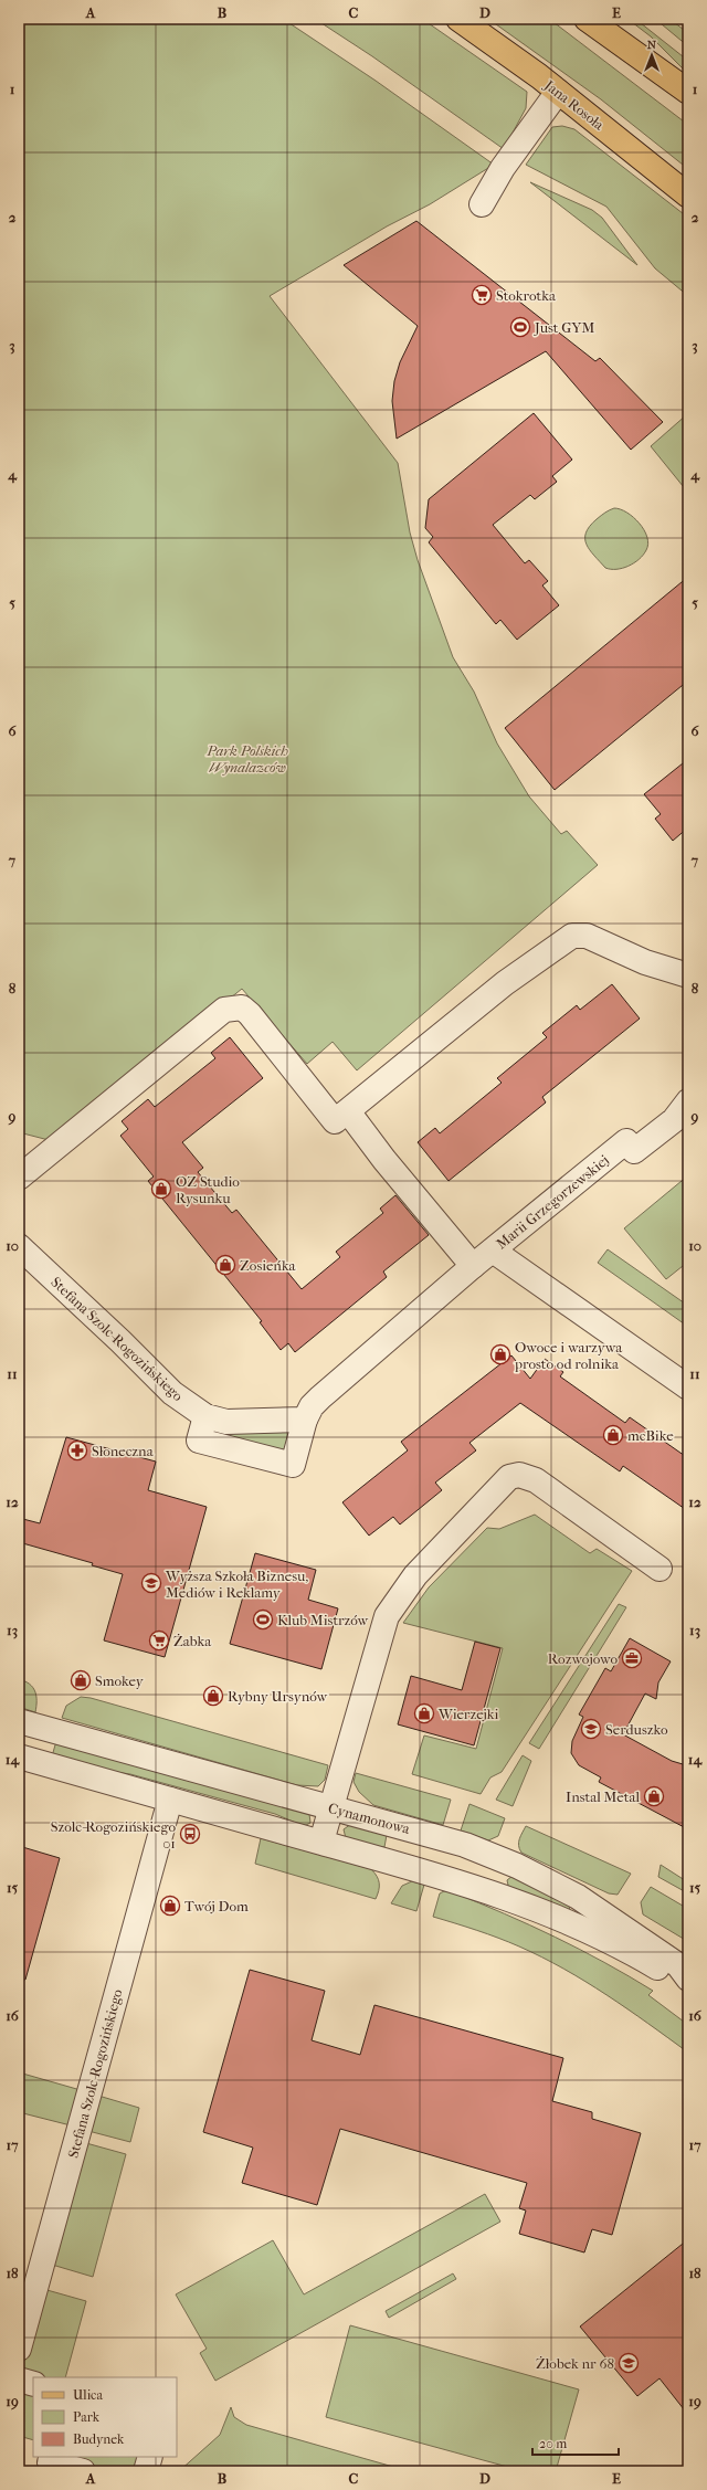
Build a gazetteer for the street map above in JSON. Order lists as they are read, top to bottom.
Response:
{
  "streets": {
    "main road": ["Jana Rosoła"],
    "street": ["Marii Grzegorzewskiej", "Stefana Szolc-Rogozińskiego", "Cynamonowa"]
  },
  "crossings": [
    ["Stefana Szolc-Rogozińskiego", "Cynamonowa"]
  ],
  "parks": ["Park Polskich Wynalazców"],
  "places": {
    "supermarket": ["Stokrotka", "Żabka"],
    "sports": ["Just GYM", "Klub Mistrzów"],
    "shop": [
      "OZ Studio Rysunku",
      "Zosieńka",
      "Owoce i warzywa prosto od rolnika",
      "mcBike",
      "Smokey",
      "Rybny Ursynów",
      "Wierzejki",
      "Instal Metal",
      "Twój Dom"
    ],
    "pharmacy": ["Słoneczna"],
    "school or university": ["Wyższa Szkoła Biznesu, Mediów i Reklamy", "Serduszko", "Żłobek nr 68"],
    "office": ["Rozwojowo"],
    "bus stop": ["Szolc-Rogozińskiego 01"]
  },
  "legend": ["Ulica", "Park", "Budynek"],
  "scale_bar": "20 m",
  "north": "top",
  "grid": {
    "columns": [
      "A",
      "B",
      "C",
      "D",
      "E"
    ],
    "rows": [
      "1",
      "2",
      "3",
      "4",
      "5",
      "6",
      "7",
      "8",
      "9",
      "10",
      "11",
      "12",
      "13",
      "14",
      "15",
      "16",
      "17",
      "18",
      "19"
    ]
  }
}
